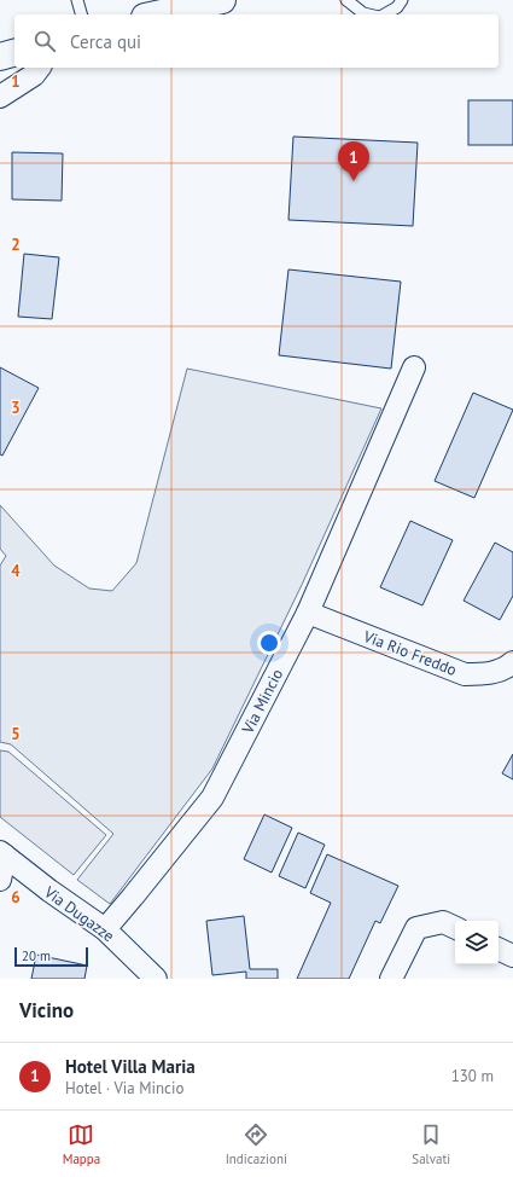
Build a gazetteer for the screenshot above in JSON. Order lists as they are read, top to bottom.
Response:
{
  "streets": {
    "street": ["Via Rio Freddo", "Via Mincio", "Via Dugazze"]
  },
  "crossings": [
    ["Via Rio Freddo", "Via Mincio"],
    ["Via Mincio", "Via Dugazze"]
  ],
  "scale_bar": "20 m",
  "page": {
    "search": "Cerca qui",
    "pins": "1",
    "scale": "20 m",
    "heading": "Vicino",
    "list": [
      {
        "mark": "1",
        "name": "Hotel Villa Maria",
        "note": "Hotel · Via Mincio",
        "value": "130 m"
      }
    ],
    "nav": ["Mappa", "Indicazioni", "Salvati"]
  },
  "grid": {
    "rows": [
      "1",
      "2",
      "3",
      "4",
      "5",
      "6"
    ]
  }
}
